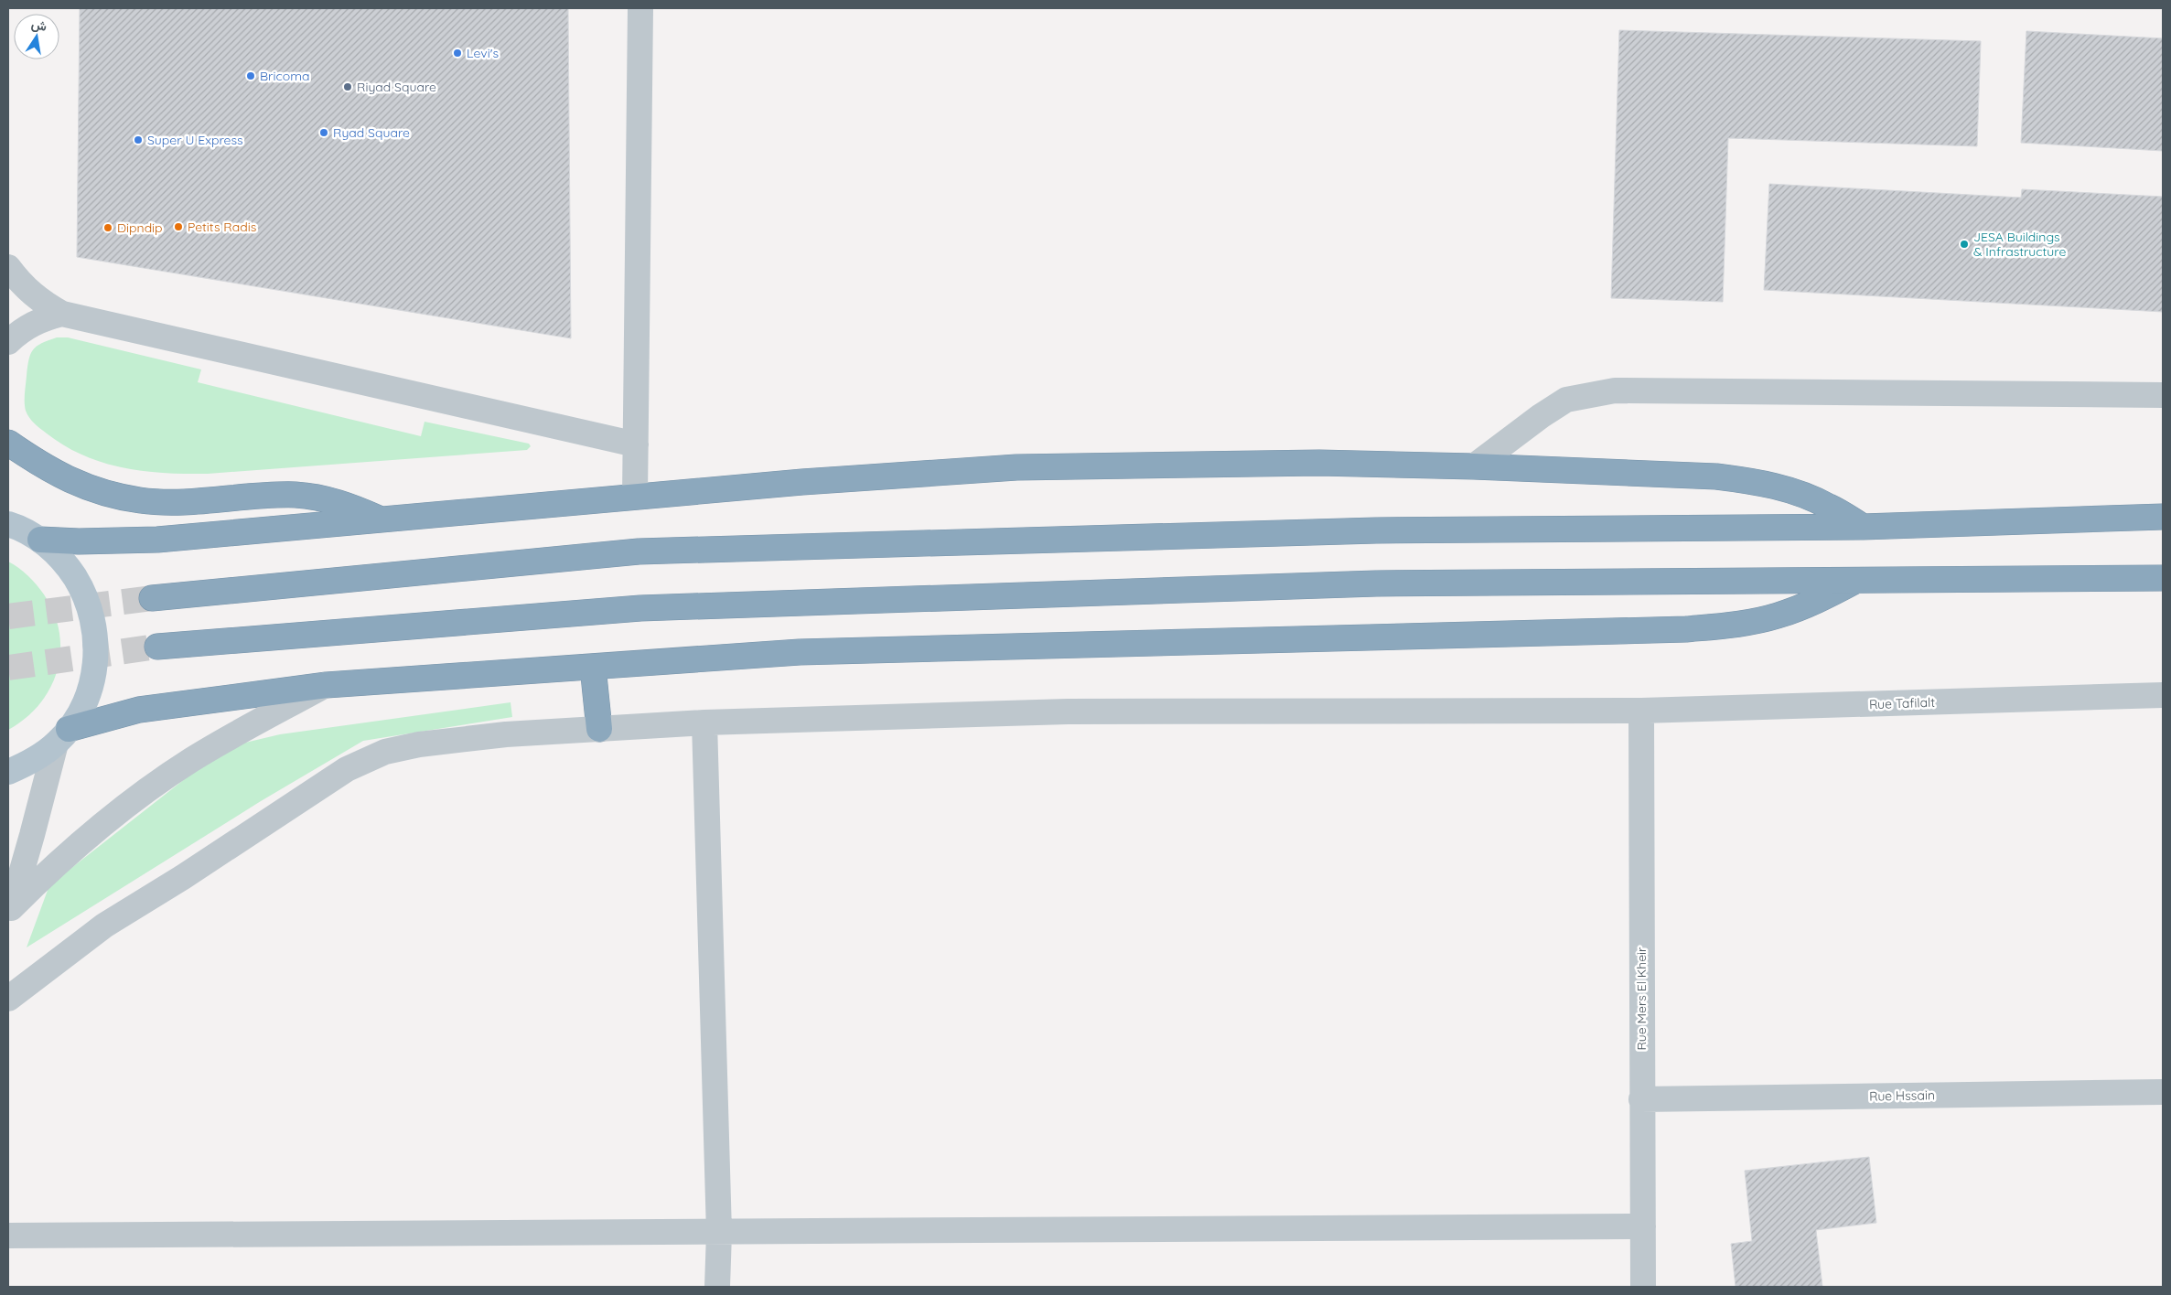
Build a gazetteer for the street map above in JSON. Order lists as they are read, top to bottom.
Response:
{
  "streets": {
    "street": ["Rue Tafilalt", "Rue Mers El Kheir", "Rue Hssain"]
  },
  "crossings": [
    ["Rue Tafilalt", "Rue Mers El Kheir"],
    ["Rue Mers El Kheir", "Rue Hssain"]
  ],
  "places": [
    "Levi's",
    "Bricoma",
    "Riyad Square",
    "Ryad Square",
    "Super U Express",
    "Petits Radis",
    "Dipndip",
    "JESA Buildings & Infrastructure"
  ],
  "north": "top"
}
